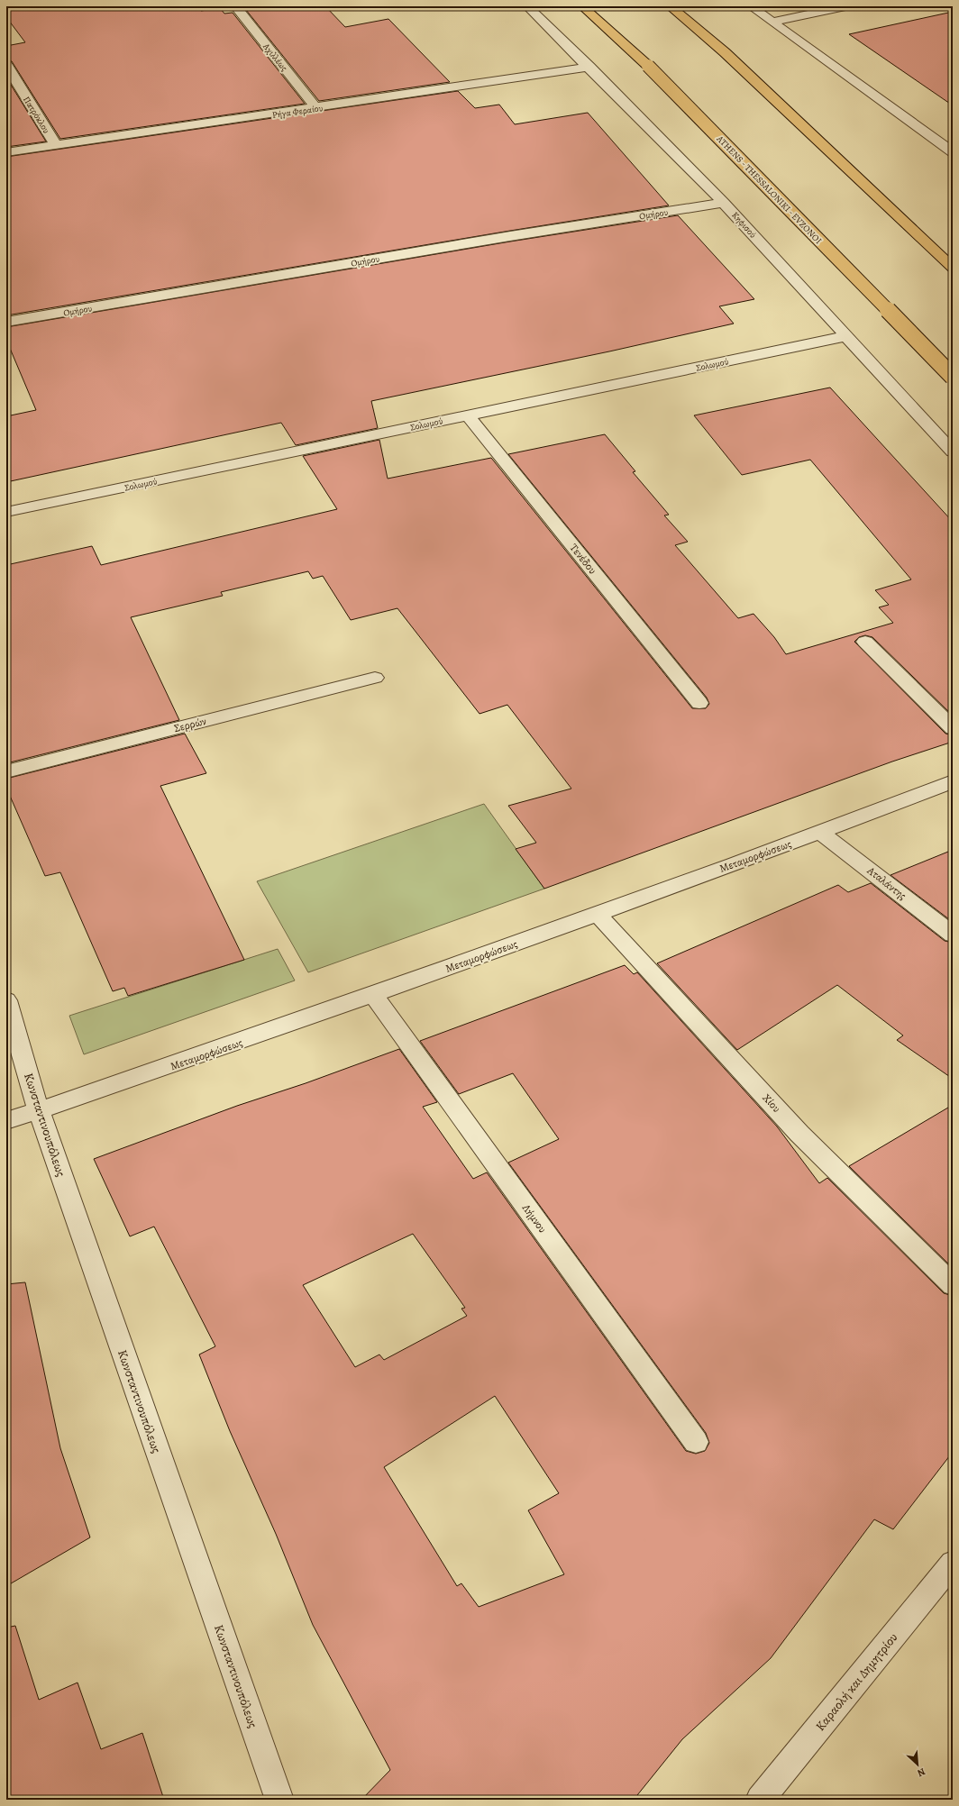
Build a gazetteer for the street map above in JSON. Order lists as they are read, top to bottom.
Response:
{
  "streets": {
    "highway": ["ATHENS - THESSALONIKI - EVZONOI"],
    "street": [
      "Αχιλλέως",
      "Ρήγα Φεραίου",
      "Πατρόκλου",
      "Ομήρου",
      "Κηφισού",
      "Σολωμού",
      "Τενέδου",
      "Σερρών",
      "Μεταμορφώσεως",
      "Αταλάντης",
      "Χίου",
      "Κωνσταντινουπόλεως",
      "Λήμνου",
      "Καραολή και Δημητρίου"
    ]
  },
  "crossings": [
    ["Αχιλλέως", "Ρήγα Φεραίου"],
    ["Ρήγα Φεραίου", "Πατρόκλου"],
    ["Ρήγα Φεραίου", "Κηφισού"],
    ["Ομήρου", "Κηφισού"],
    ["Κηφισού", "Σολωμού"],
    ["Σολωμού", "Τενέδου"],
    ["Μεταμορφώσεως", "Αταλάντης"],
    ["Μεταμορφώσεως", "Χίου"],
    ["Μεταμορφώσεως", "Κωνσταντινουπόλεως"],
    ["Μεταμορφώσεως", "Λήμνου"]
  ],
  "north": "bottom right"
}
